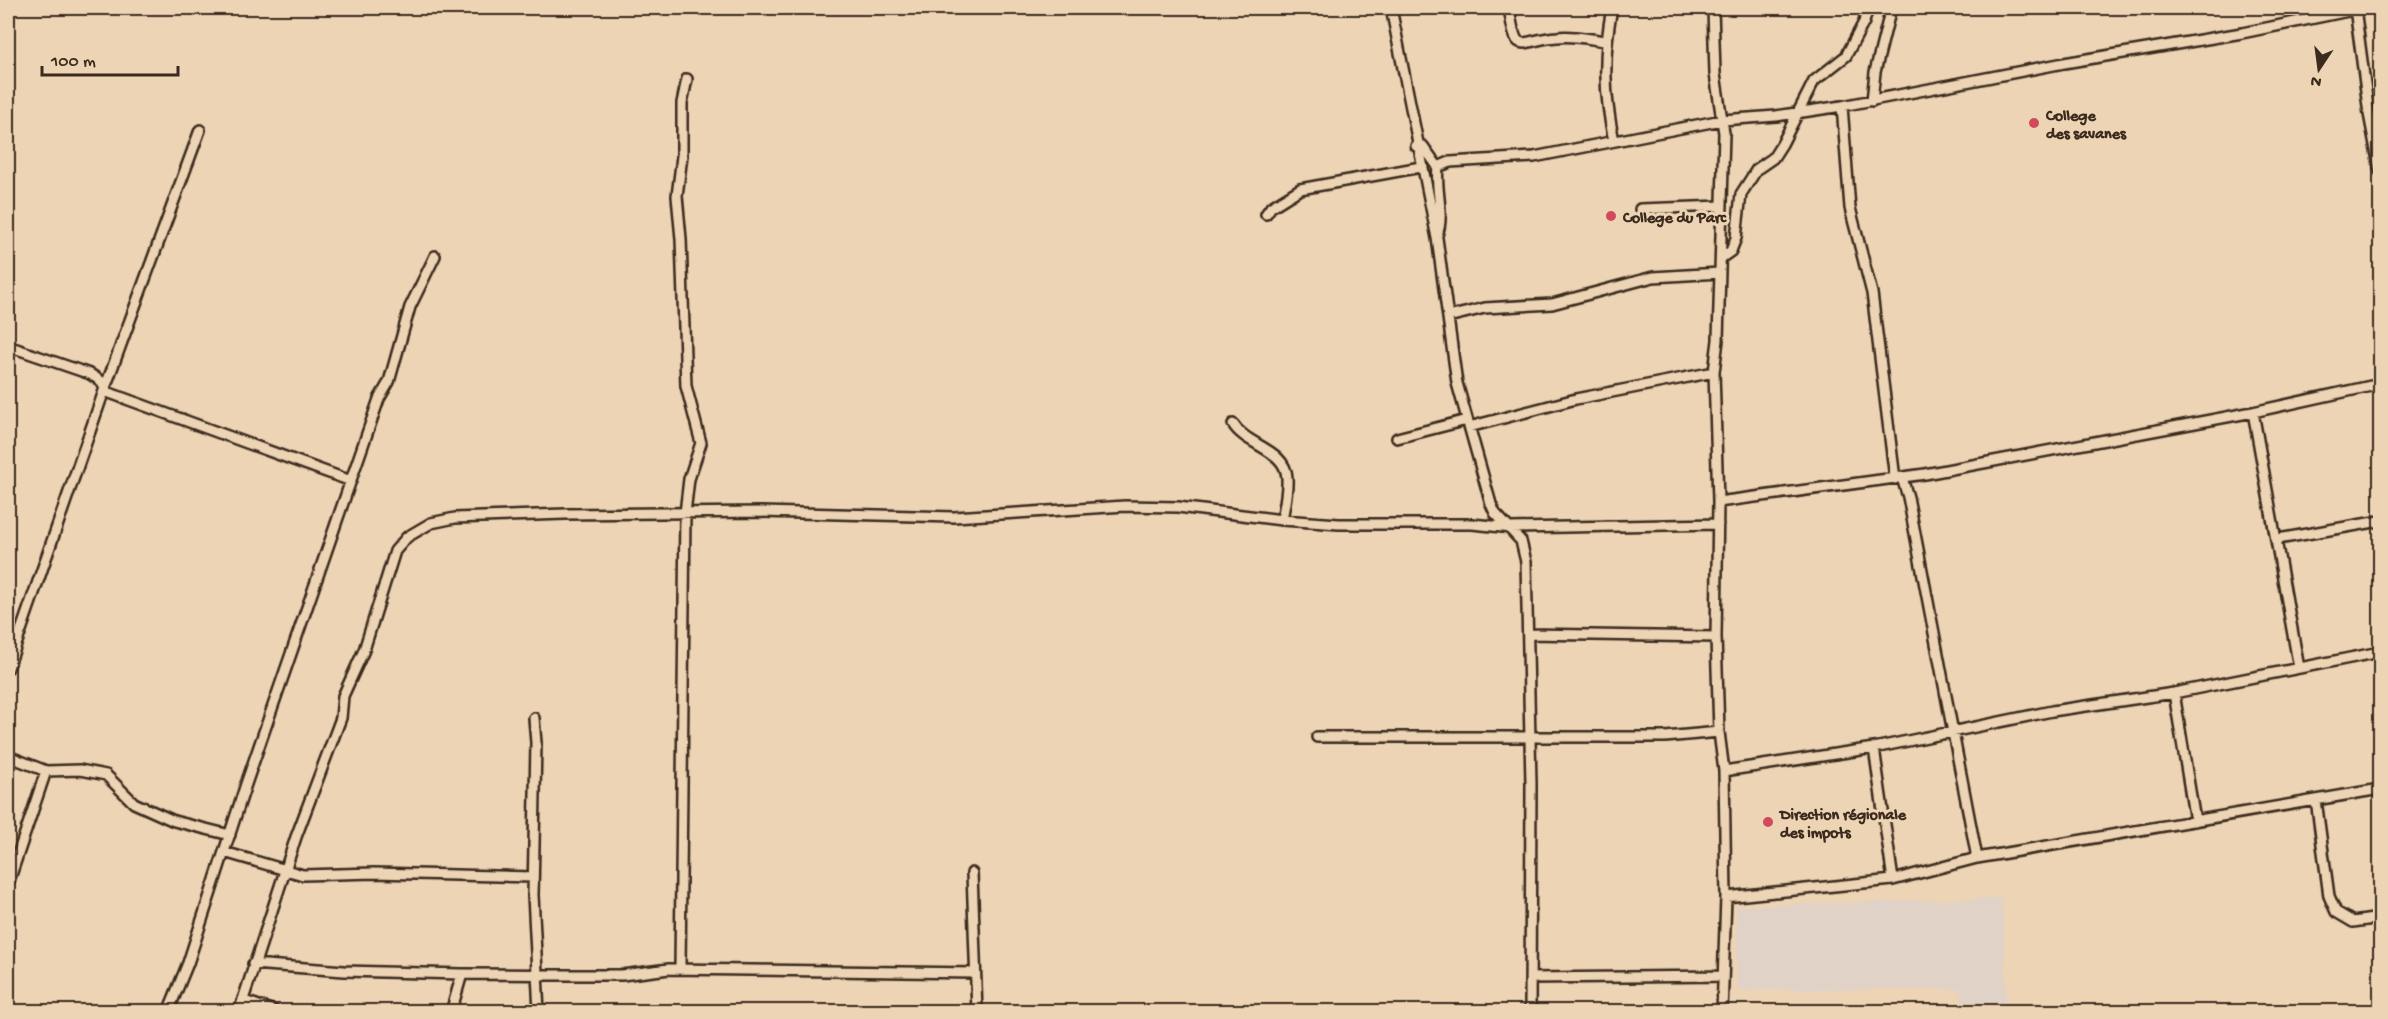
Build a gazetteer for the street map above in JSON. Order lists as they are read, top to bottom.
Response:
{
  "places": ["College des savanes", "College du Parc", "Direction régionale des impots"],
  "scale_bar": "100 m",
  "north": "bottom"
}
